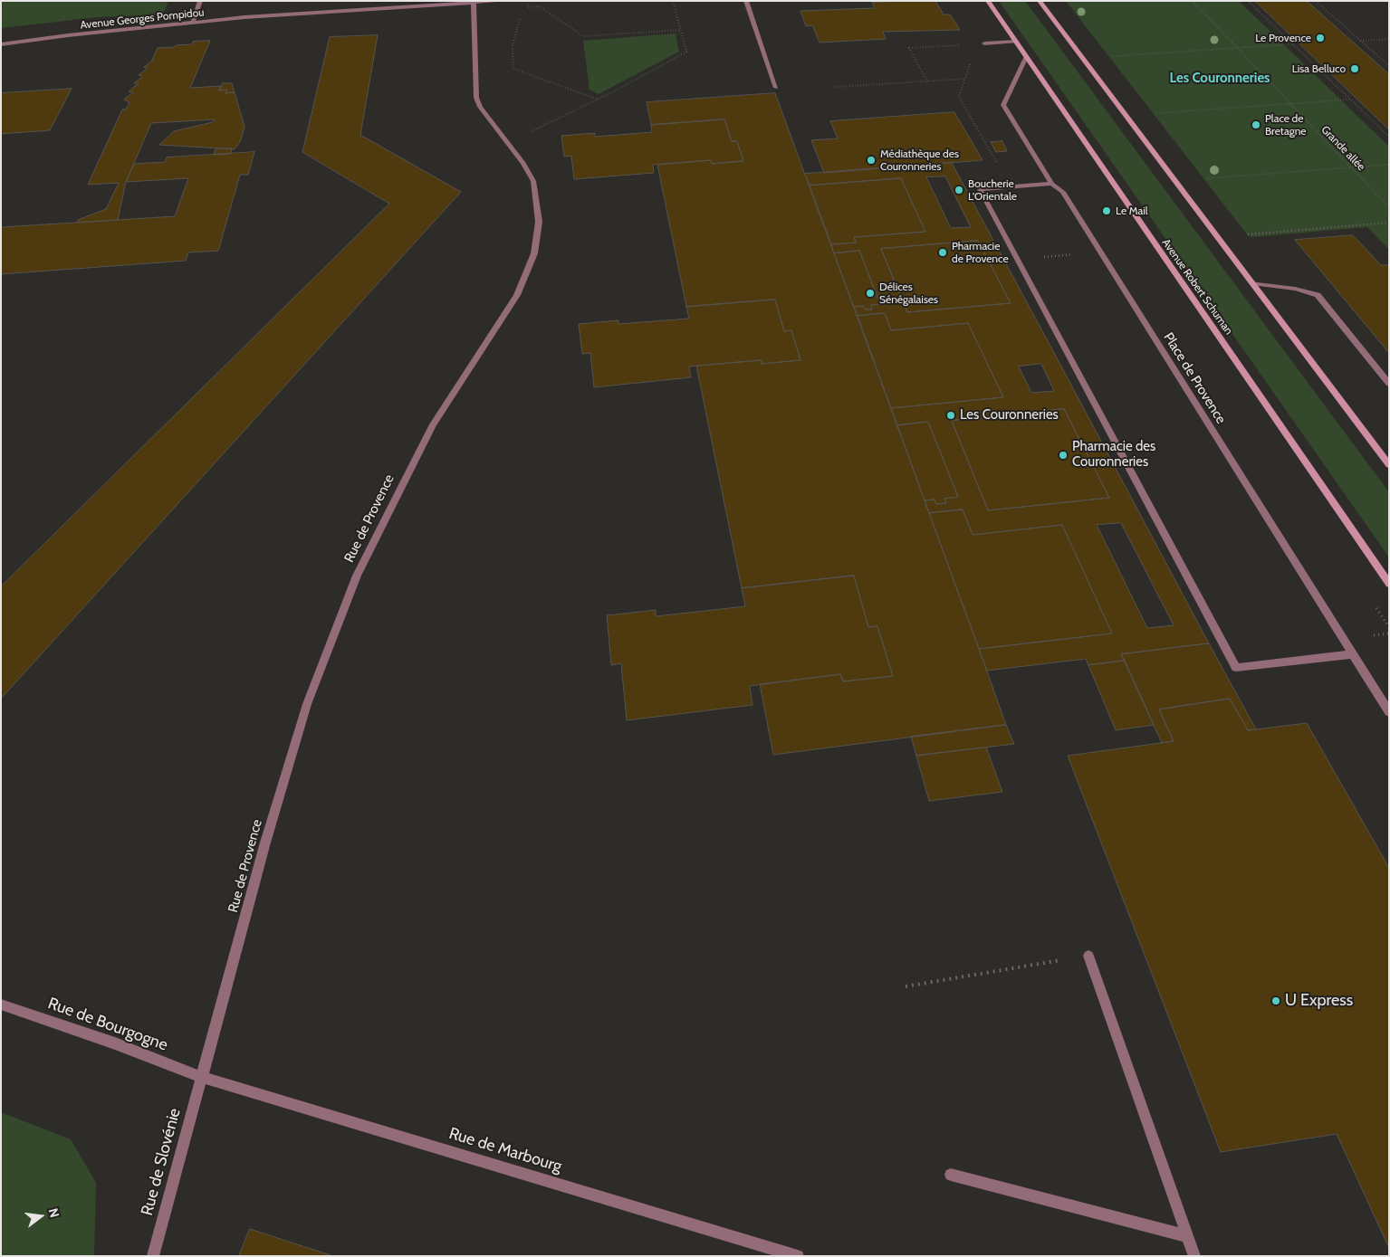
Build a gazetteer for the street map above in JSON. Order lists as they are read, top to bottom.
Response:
{
  "streets": {
    "main road": ["Avenue Robert Schuman"],
    "street": [
      "Avenue Georges Pompidou",
      "Place de Provence",
      "Rue de Provence",
      "Rue de Bourgogne",
      "Rue de Marbourg",
      "Rue de Slovénie"
    ],
    "path": ["Grande allée"]
  },
  "crossings": [
    ["Avenue Georges Pompidou", "Rue de Provence"],
    ["Avenue Robert Schuman", "Place de Provence"],
    ["Rue de Provence", "Rue de Bourgogne"],
    ["Rue de Provence", "Rue de Marbourg"],
    ["Rue de Provence", "Rue de Slovénie"],
    ["Rue de Bourgogne", "Rue de Marbourg"],
    ["Rue de Bourgogne", "Rue de Slovénie"],
    ["Rue de Marbourg", "Rue de Slovénie"]
  ],
  "districts": ["Les Couronneries"],
  "places": [
    "Le Provence",
    "Lisa Belluco",
    "Place de Bretagne",
    "Médiathèque des Couronneries",
    "Boucherie L'Orientale",
    "Le Mail",
    "Pharmacie de Provence",
    "Délices Sénégalaises",
    "Les Couronneries",
    "Pharmacie des Couronneries",
    "U Express"
  ],
  "north": "right"
}
